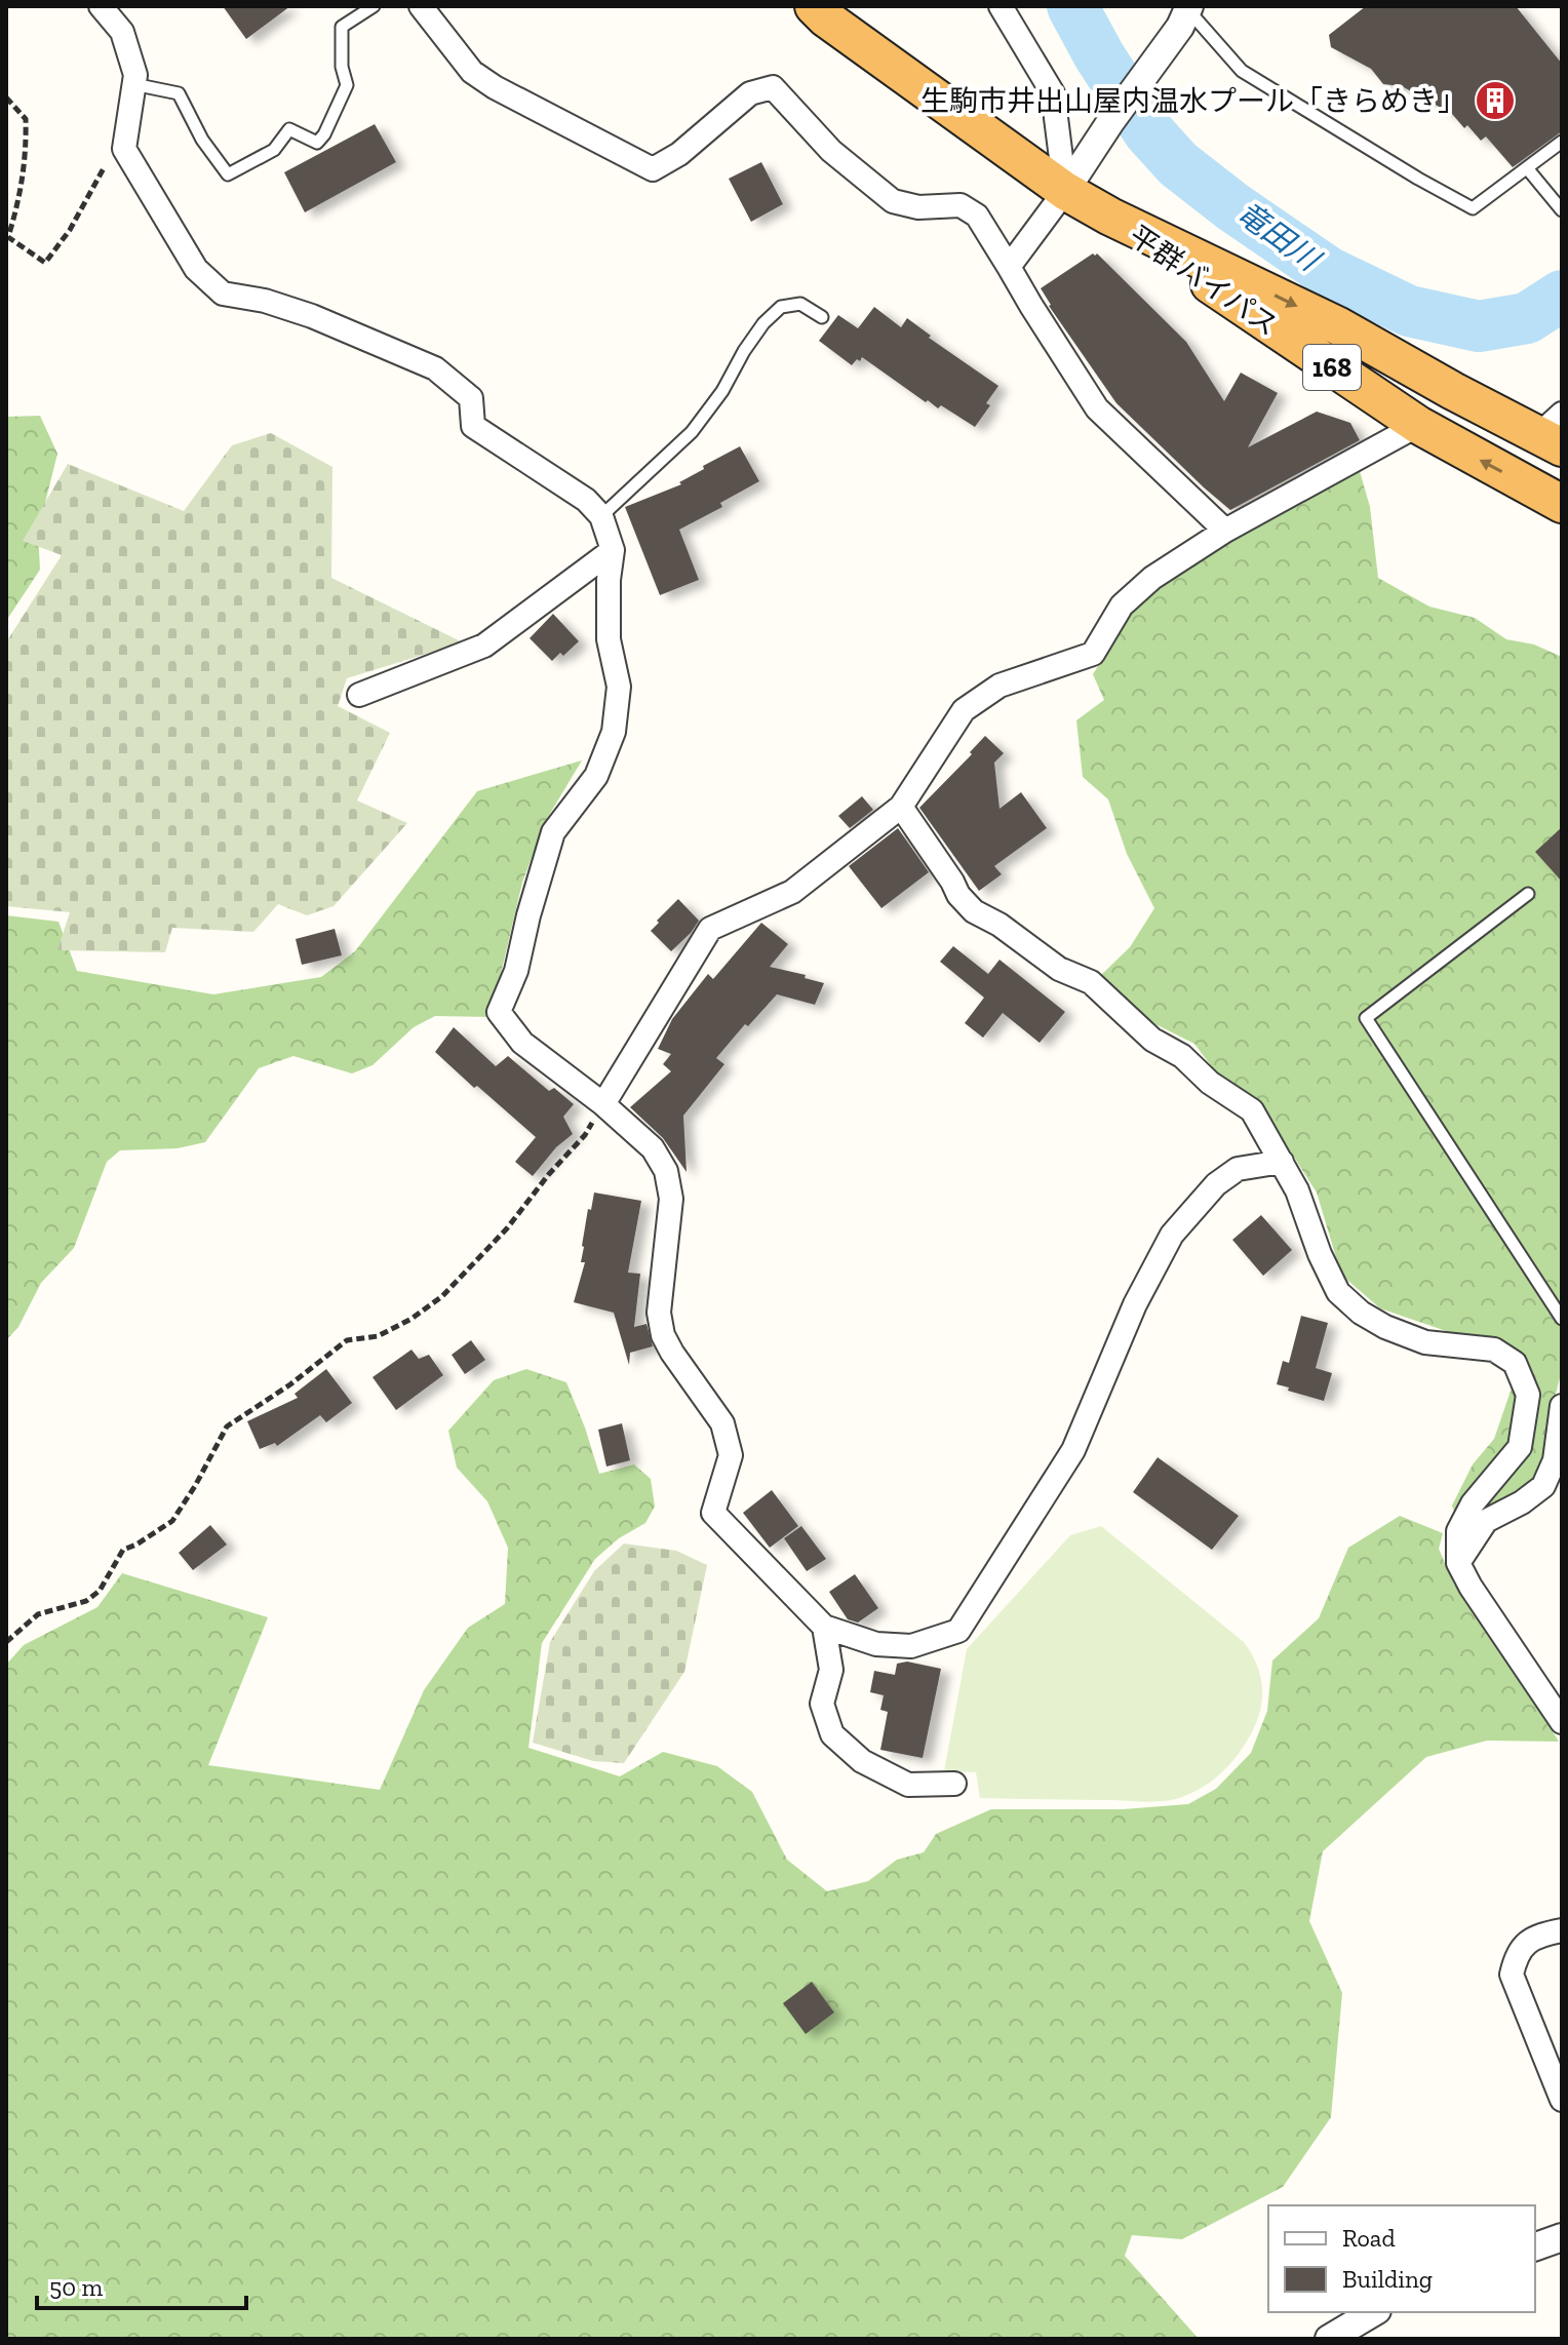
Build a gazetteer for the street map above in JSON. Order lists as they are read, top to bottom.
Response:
{
  "streets": {
    "highway": ["平群バイパス", "168"]
  },
  "crossings": [
    ["平群バイパス", "168"]
  ],
  "water": ["竜田川"],
  "places": {
    "building": ["生駒市井出山屋内温水プール「きらめき」"]
  },
  "legend": ["Road", "Building"],
  "scale_bar": "50 m"
}
